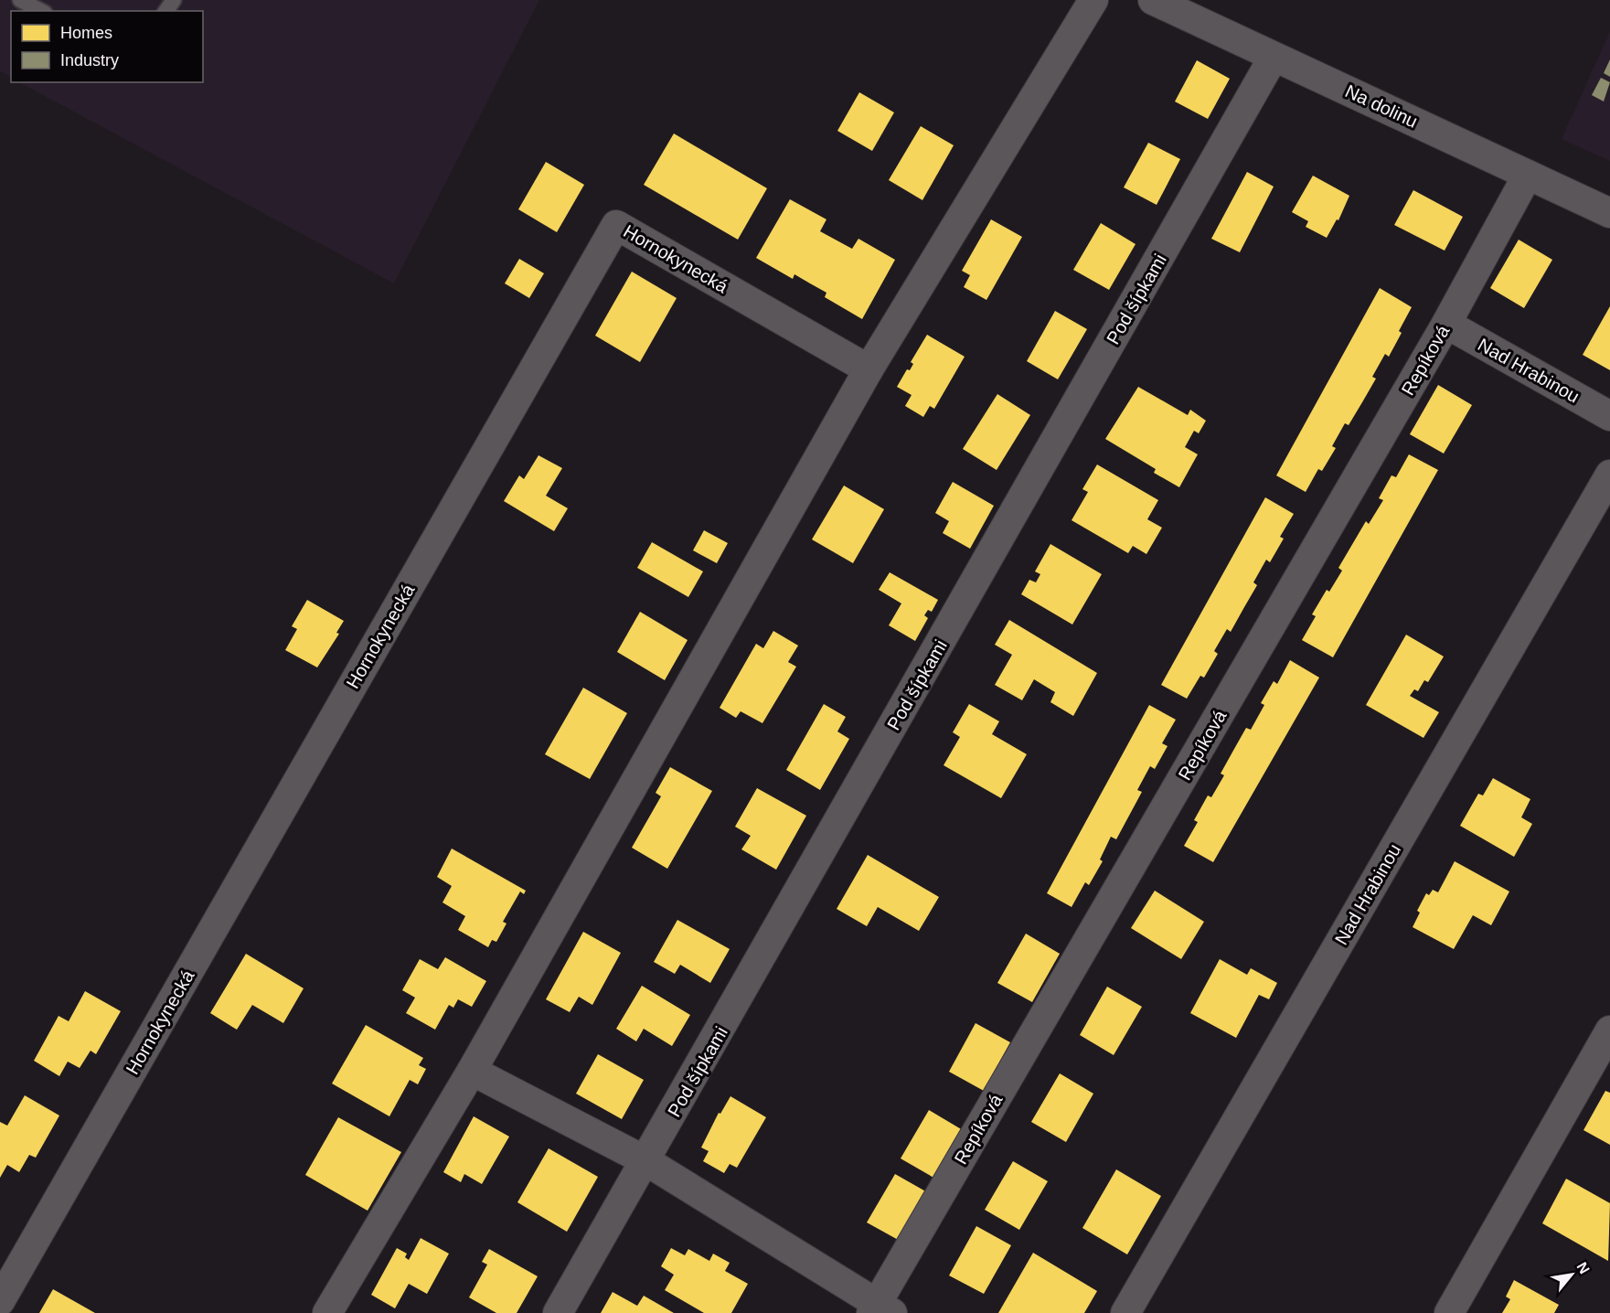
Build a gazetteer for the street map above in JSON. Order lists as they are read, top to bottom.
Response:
{
  "streets": {
    "street": [
      "Na dolinu",
      "Hornokynecká",
      "Pod šípkami",
      "Repíková",
      "Nad Hrabinou"
    ]
  },
  "crossings": [
    ["Na dolinu", "Pod šípkami"],
    ["Na dolinu", "Repíková"],
    ["Repíková", "Nad Hrabinou"]
  ],
  "legend": ["Homes", "Industry"],
  "north": "top right"
}
